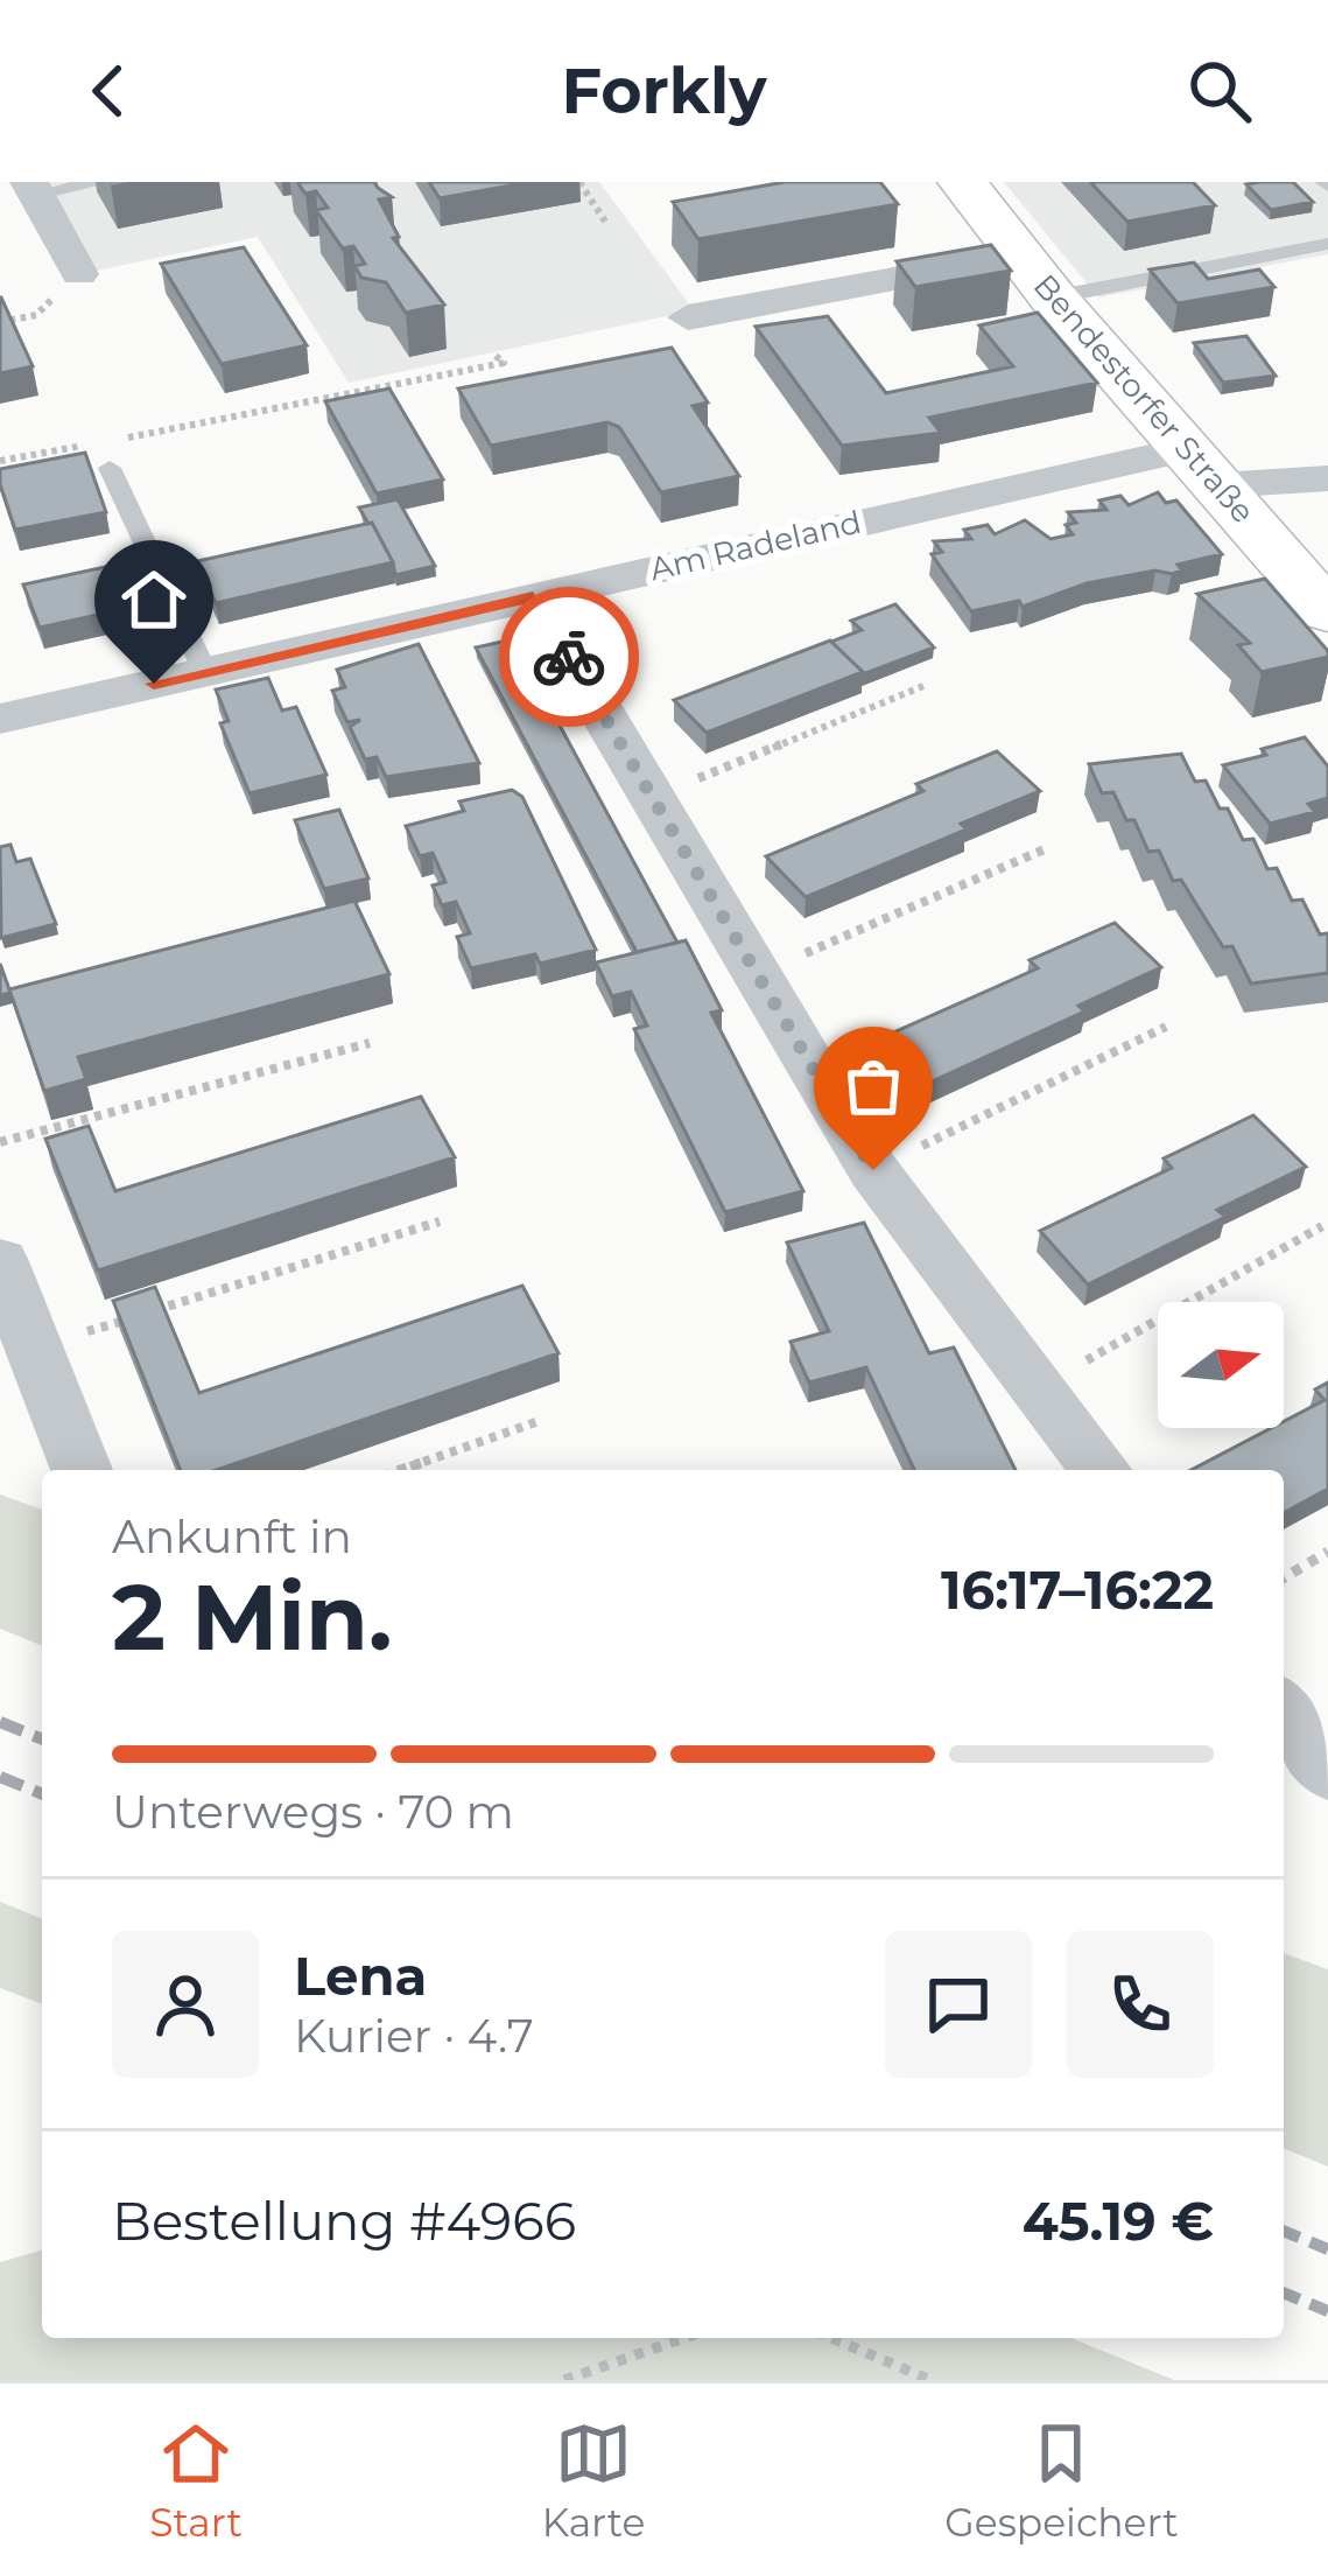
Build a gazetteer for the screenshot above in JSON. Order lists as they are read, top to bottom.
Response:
{
  "streets": {
    "street": ["Bendestorfer Straße", "Am Radeland"]
  },
  "crossings": [
    ["Bendestorfer Straße", "Am Radeland"]
  ],
  "north": "right",
  "page": {
    "header": "Forkly",
    "heading": ["2 Min.", "Ankunft in", "16:17–16:22"],
    "panel": [
      "Lena",
      "Kurier · 4.7",
      "Bestellung #4966",
      "45.19 €"
    ],
    "bar": "Unterwegs · 70 m",
    "tabs": ["Start", "Karte", "Gespeichert"]
  }
}
